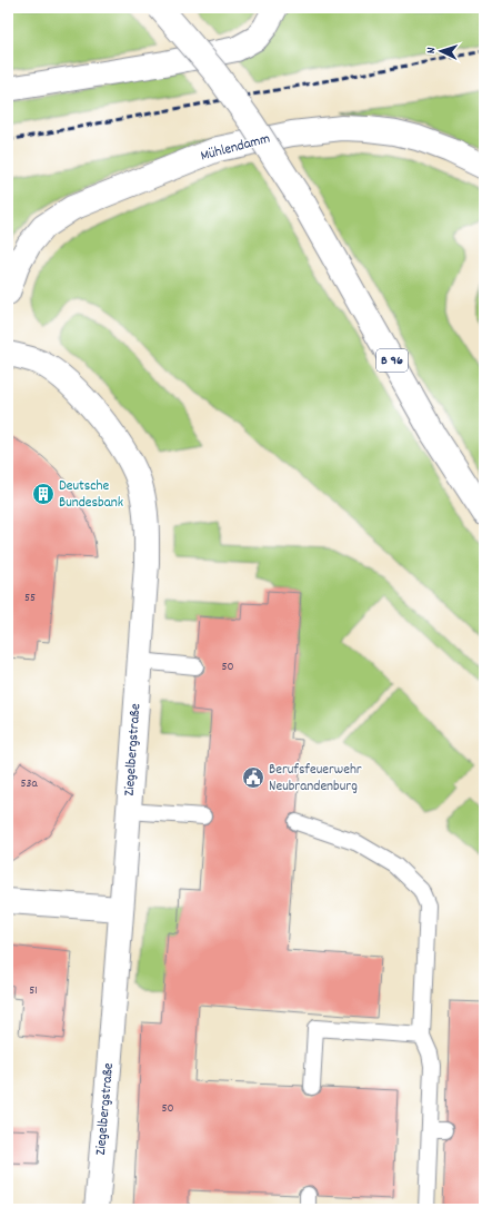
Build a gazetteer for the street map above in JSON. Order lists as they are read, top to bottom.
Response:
{
  "streets": {
    "street": ["Mühlendamm", "B 96", "Ziegelbergstraße"]
  },
  "places": {
    "building": ["Deutsche Bundesbank"],
    "public building": ["Berufsfeuerwehr Neubrandenburg"]
  },
  "house_numbers": [
    "55",
    "50",
    "53a",
    "51",
    "50"
  ],
  "north": "left"
}
